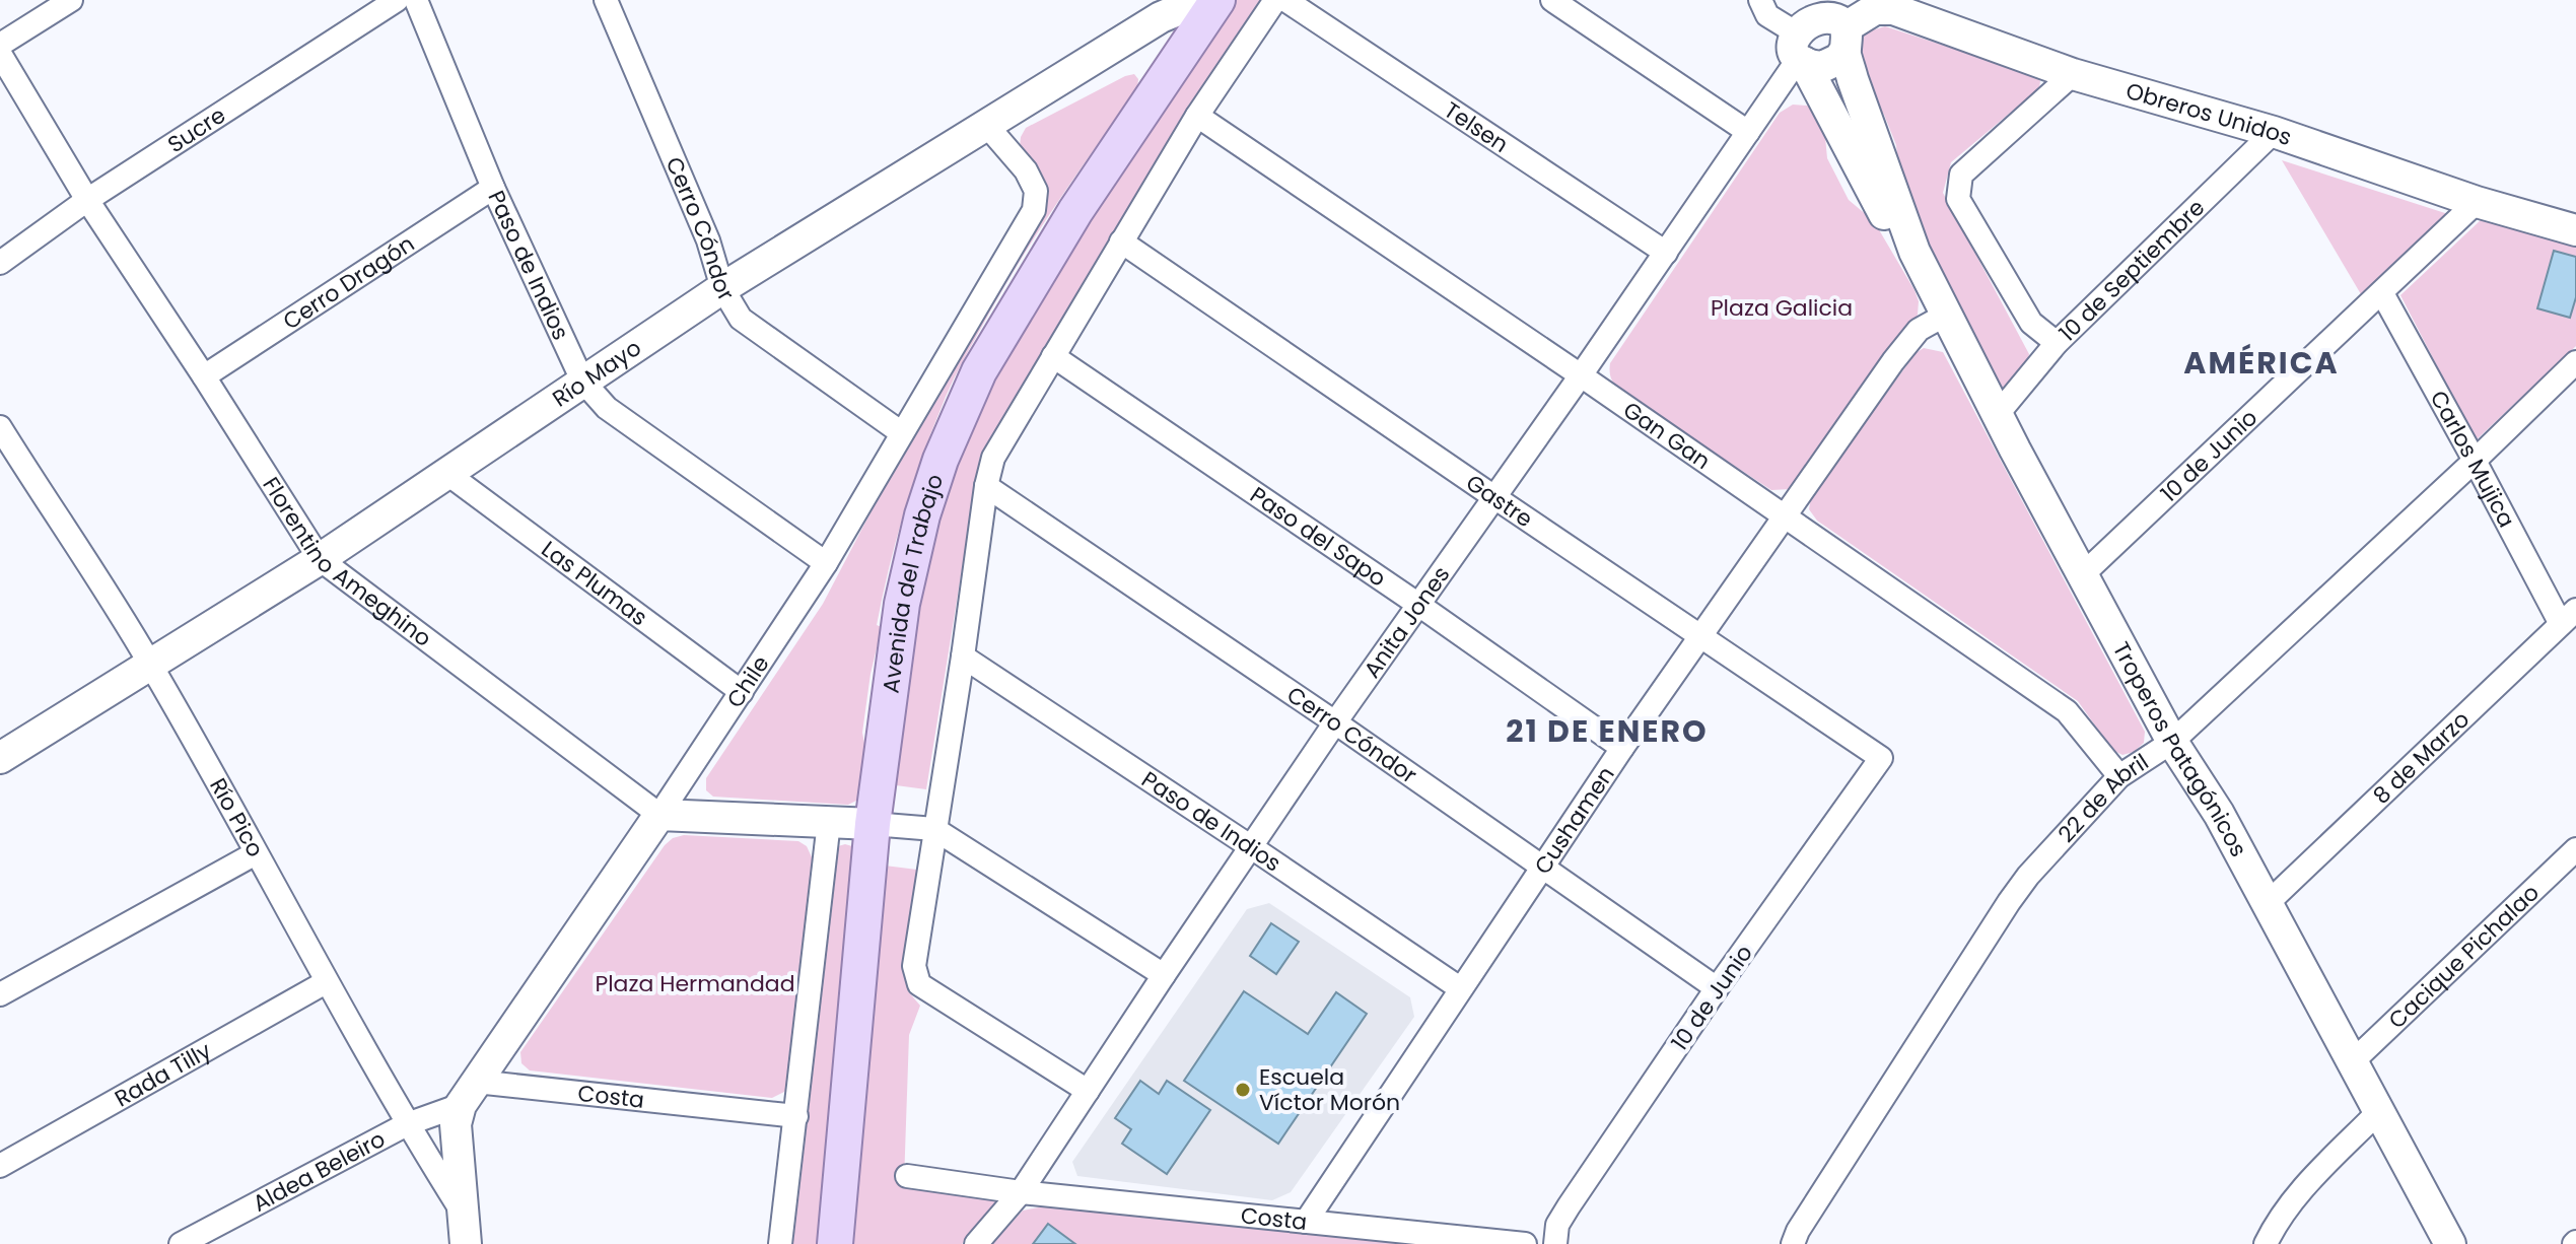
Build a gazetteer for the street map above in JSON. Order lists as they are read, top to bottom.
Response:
{
  "streets": {
    "main road": ["Avenida del Trabajo"],
    "street": [
      "Obreros Unidos",
      "Telsen",
      "Sucre",
      "Cerro Cóndor",
      "Paso de Indios",
      "10 de Septiembre",
      "Cerro Dragón",
      "Río Mayo",
      "Gan Gan",
      "10 de Junio",
      "Carlos Mujica",
      "Gastre",
      "Paso del Sapo",
      "Florentino Ameghino",
      "Las Plumas",
      "Anita Jones",
      "Chile",
      "Troperos Patagónicos",
      "8 de Marzo",
      "22 de Abril",
      "Río Pico",
      "Cushamen",
      "Cacique Pichalao",
      "Rada Tilly",
      "Costa",
      "Aldea Beleiro"
    ]
  },
  "crossings": [
    ["Obreros Unidos", "10 de Septiembre"],
    ["Obreros Unidos", "10 de Junio"],
    ["Obreros Unidos", "Troperos Patagónicos"],
    ["Telsen", "Anita Jones"],
    ["Sucre", "Florentino Ameghino"],
    ["Cerro Cóndor", "Río Mayo"],
    ["Cerro Cóndor", "10 de Junio"],
    ["Cerro Cóndor", "Anita Jones"],
    ["Cerro Cóndor", "Chile"],
    ["Cerro Cóndor", "Cushamen"],
    ["Paso de Indios", "Cerro Dragón"],
    ["Paso de Indios", "Río Mayo"],
    ["Paso de Indios", "Anita Jones"],
    ["Paso de Indios", "Chile"],
    ["Paso de Indios", "Cushamen"],
    ["10 de Septiembre", "Troperos Patagónicos"],
    ["Cerro Dragón", "Florentino Ameghino"],
    ["Río Mayo", "Florentino Ameghino"],
    ["Río Mayo", "Las Plumas"],
    ["Río Mayo", "Chile"],
    ["Río Mayo", "Río Pico"],
    ["Gan Gan", "Anita Jones"],
    ["Gan Gan", "22 de Abril"],
    ["Gan Gan", "Cushamen"],
    ["10 de Junio", "Carlos Mujica"],
    ["10 de Junio", "Gastre"],
    ["10 de Junio", "Troperos Patagónicos"],
    ["Carlos Mujica", "8 de Marzo"],
    ["Carlos Mujica", "22 de Abril"],
    ["Gastre", "Anita Jones"],
    ["Gastre", "Cushamen"],
    ["Paso del Sapo", "Anita Jones"],
    ["Paso del Sapo", "Cushamen"],
    ["Florentino Ameghino", "Chile"],
    ["Las Plumas", "Chile"],
    ["Anita Jones", "Troperos Patagónicos"],
    ["Anita Jones", "Costa"],
    ["Chile", "Río Pico"],
    ["Chile", "Costa"],
    ["Chile", "Aldea Beleiro"],
    ["Troperos Patagónicos", "8 de Marzo"],
    ["Troperos Patagónicos", "22 de Abril"],
    ["Troperos Patagónicos", "Cushamen"],
    ["Troperos Patagónicos", "Cacique Pichalao"],
    ["Río Pico", "Rada Tilly"],
    ["Río Pico", "Aldea Beleiro"],
    ["Cushamen", "Costa"],
    ["Costa", "Aldea Beleiro"]
  ],
  "districts": ["AMÉRICA", "21 DE ENERO"],
  "parks": ["Plaza Galicia", "Plaza Hermandad"],
  "places": ["Escuela Víctor Morón"]
}
